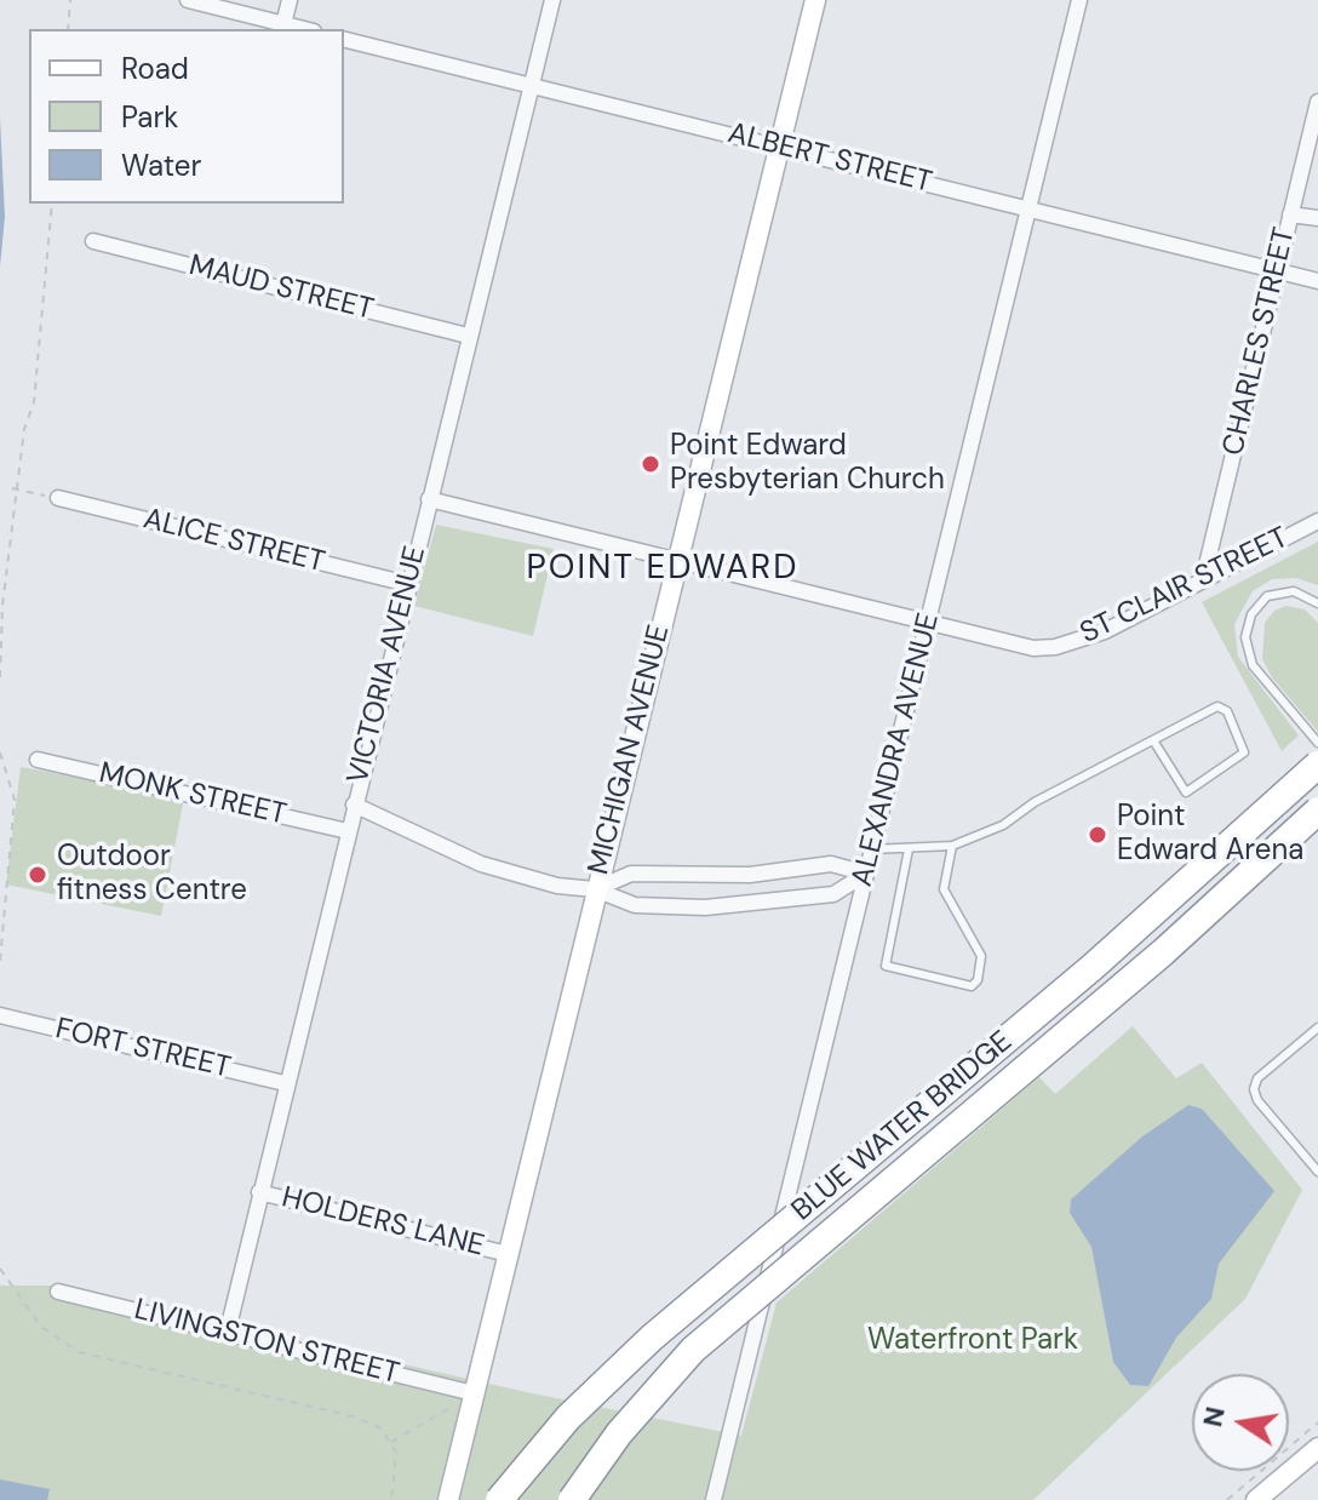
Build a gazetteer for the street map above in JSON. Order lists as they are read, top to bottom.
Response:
{
  "streets": {
    "highway": ["BLUE WATER BRIDGE"],
    "street": [
      "ALBERT STREET",
      "MAUD STREET",
      "CHARLES STREET",
      "ALICE STREET",
      "ST CLAIR STREET",
      "VICTORIA AVENUE",
      "MICHIGAN AVENUE",
      "ALEXANDRA AVENUE",
      "MONK STREET",
      "FORT STREET",
      "HOLDERS LANE",
      "LIVINGSTON STREET"
    ]
  },
  "crossings": [
    ["ALBERT STREET", "CHARLES STREET"],
    ["ALBERT STREET", "VICTORIA AVENUE"],
    ["ALBERT STREET", "MICHIGAN AVENUE"],
    ["ALBERT STREET", "ALEXANDRA AVENUE"],
    ["MAUD STREET", "VICTORIA AVENUE"],
    ["CHARLES STREET", "ST CLAIR STREET"],
    ["ALICE STREET", "VICTORIA AVENUE"],
    ["ST CLAIR STREET", "VICTORIA AVENUE"],
    ["ST CLAIR STREET", "MICHIGAN AVENUE"],
    ["ST CLAIR STREET", "ALEXANDRA AVENUE"],
    ["VICTORIA AVENUE", "MONK STREET"],
    ["VICTORIA AVENUE", "FORT STREET"],
    ["VICTORIA AVENUE", "HOLDERS LANE"],
    ["VICTORIA AVENUE", "LIVINGSTON STREET"],
    ["MICHIGAN AVENUE", "HOLDERS LANE"],
    ["MICHIGAN AVENUE", "LIVINGSTON STREET"]
  ],
  "districts": ["POINT EDWARD"],
  "parks": ["Waterfront Park"],
  "places": ["Point Edward Presbyterian Church", "Point Edward Arena", "Outdoor fitness Centre"],
  "legend": ["Road", "Park", "Water"],
  "north": "left"
}
